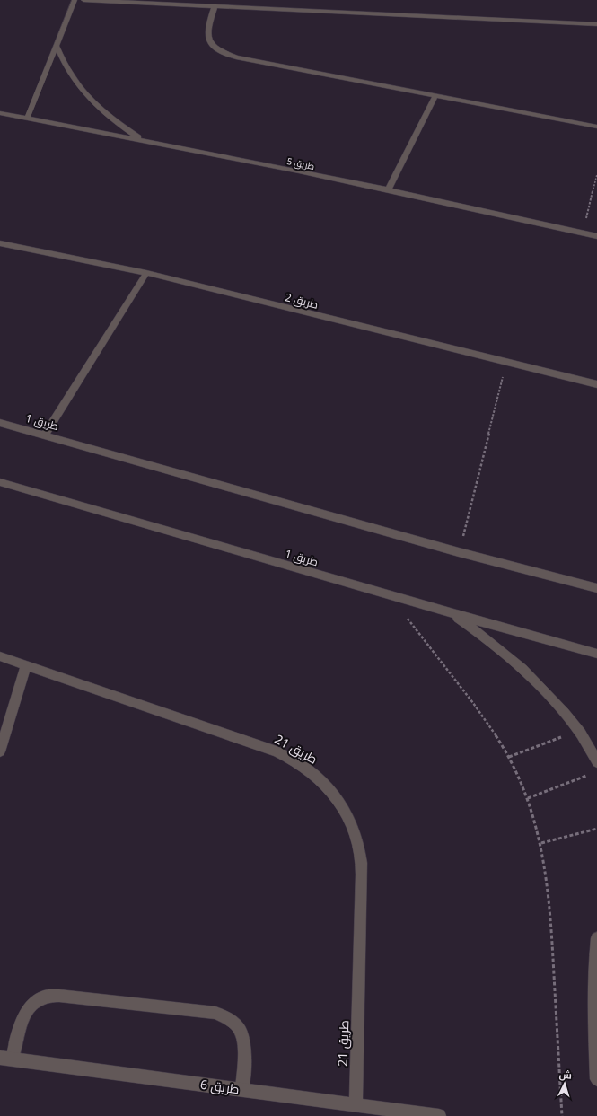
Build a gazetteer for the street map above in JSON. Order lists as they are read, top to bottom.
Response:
{
  "streets": {
    "street": [
      "طريق 5",
      "طريق 2",
      "طريق 1",
      "طريق 21",
      "طريق 6"
    ]
  },
  "crossings": [
    ["طريق 21", "طريق 6"]
  ],
  "north": "top"
}
